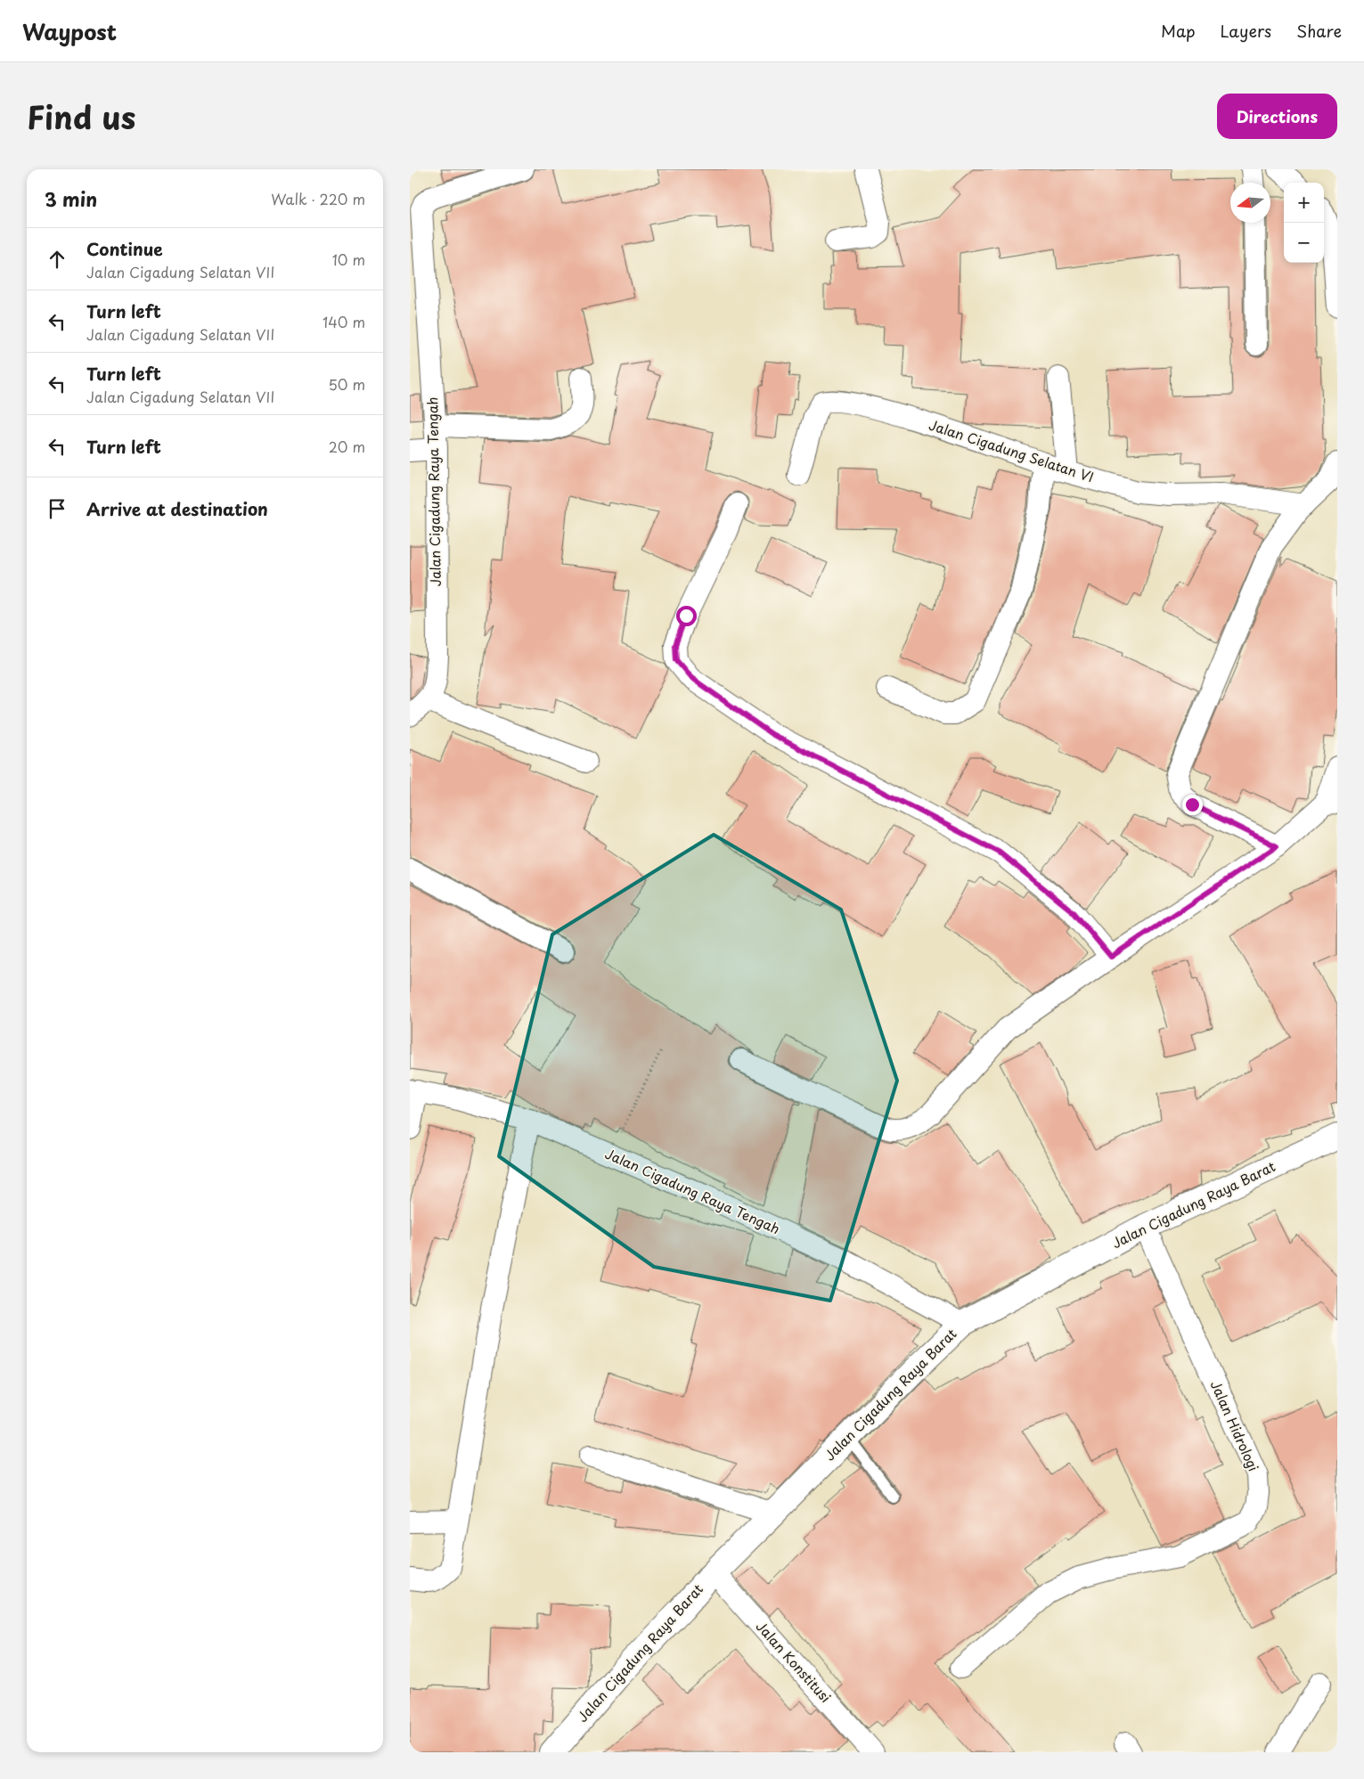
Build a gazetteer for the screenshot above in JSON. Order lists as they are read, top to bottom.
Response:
{
  "streets": {
    "street": [
      "Jalan Cigadung Selatan VI",
      "Jalan Cigadung Raya Tengah",
      "Jalan Cigadung Raya Barat",
      "Jalan Hidrologi",
      "Jalan Konstitusi"
    ]
  },
  "crossings": [
    ["Jalan Cigadung Raya Tengah", "Jalan Cigadung Raya Barat"],
    ["Jalan Cigadung Raya Barat", "Jalan Hidrologi"],
    ["Jalan Cigadung Raya Barat", "Jalan Konstitusi"]
  ],
  "north": "left",
  "page": {
    "header": "Waypost",
    "nav": ["Map", "Layers", "Share"],
    "title": "Find us",
    "buttons": "Directions",
    "heading": ["3 min", "Walk · 220 m"],
    "map_buttons": ["+", "−"],
    "list": [
      ["Continue", "Jalan Cigadung Selatan VII", "10 m"],
      ["Turn left", "Jalan Cigadung Selatan VII", "140 m"],
      ["Turn left", "Jalan Cigadung Selatan VII", "50 m"],
      ["Turn left", "20 m"],
      "Arrive at destination"
    ]
  }
}
